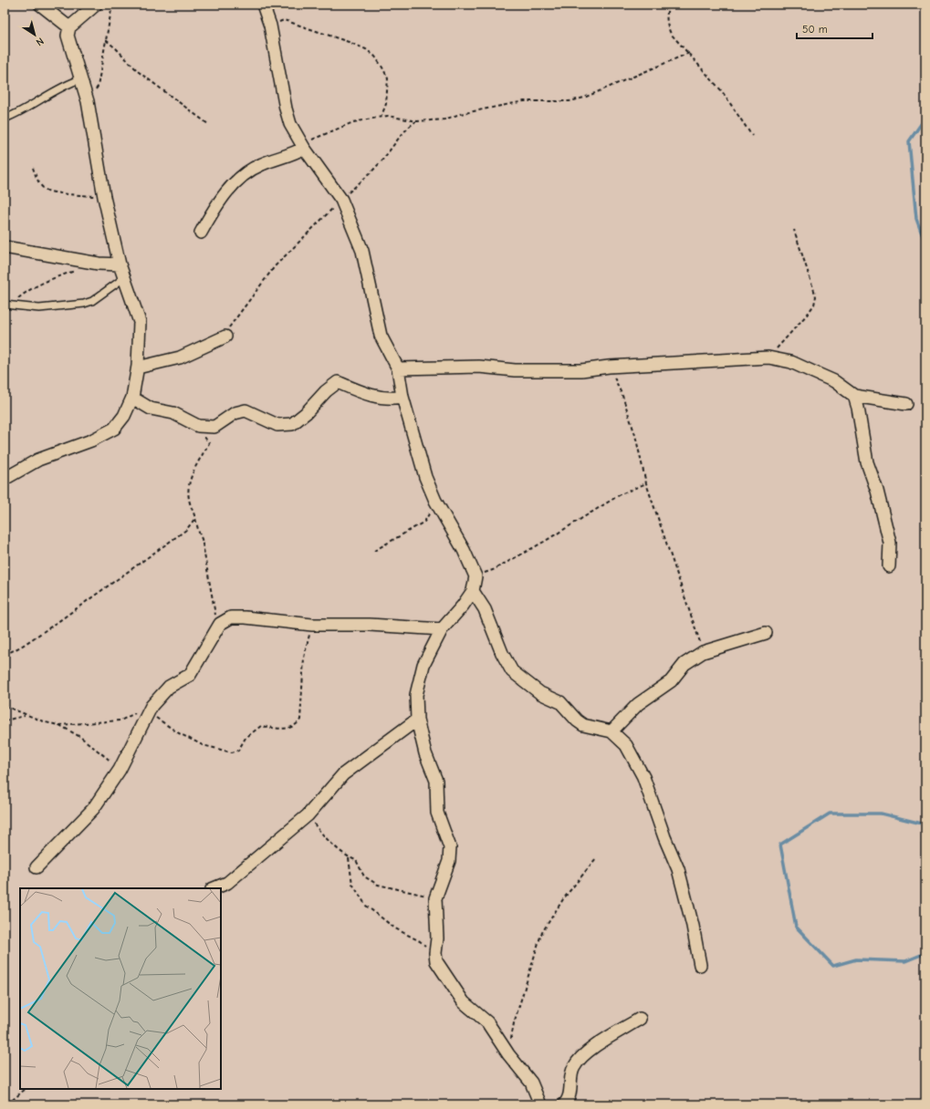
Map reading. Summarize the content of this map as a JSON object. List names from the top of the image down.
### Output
{
  "scale_bar": "50 m",
  "north": "bottom right"
}
